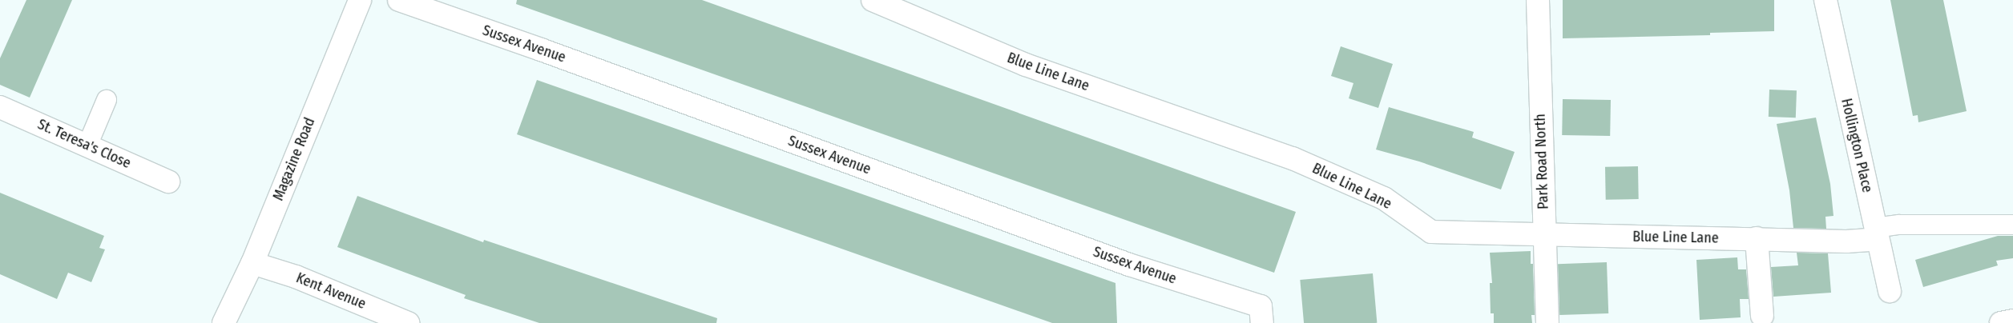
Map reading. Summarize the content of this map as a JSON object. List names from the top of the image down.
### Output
{
  "streets": {
    "street": [
      "Sussex Avenue",
      "Blue Line Lane",
      "St. Teresa's Close",
      "Hollington Place",
      "Magazine Road",
      "Park Road North",
      "Kent Avenue"
    ]
  },
  "crossings": [
    ["Blue Line Lane", "Hollington Place"],
    ["Blue Line Lane", "Park Road North"],
    ["Magazine Road", "Kent Avenue"]
  ]
}
